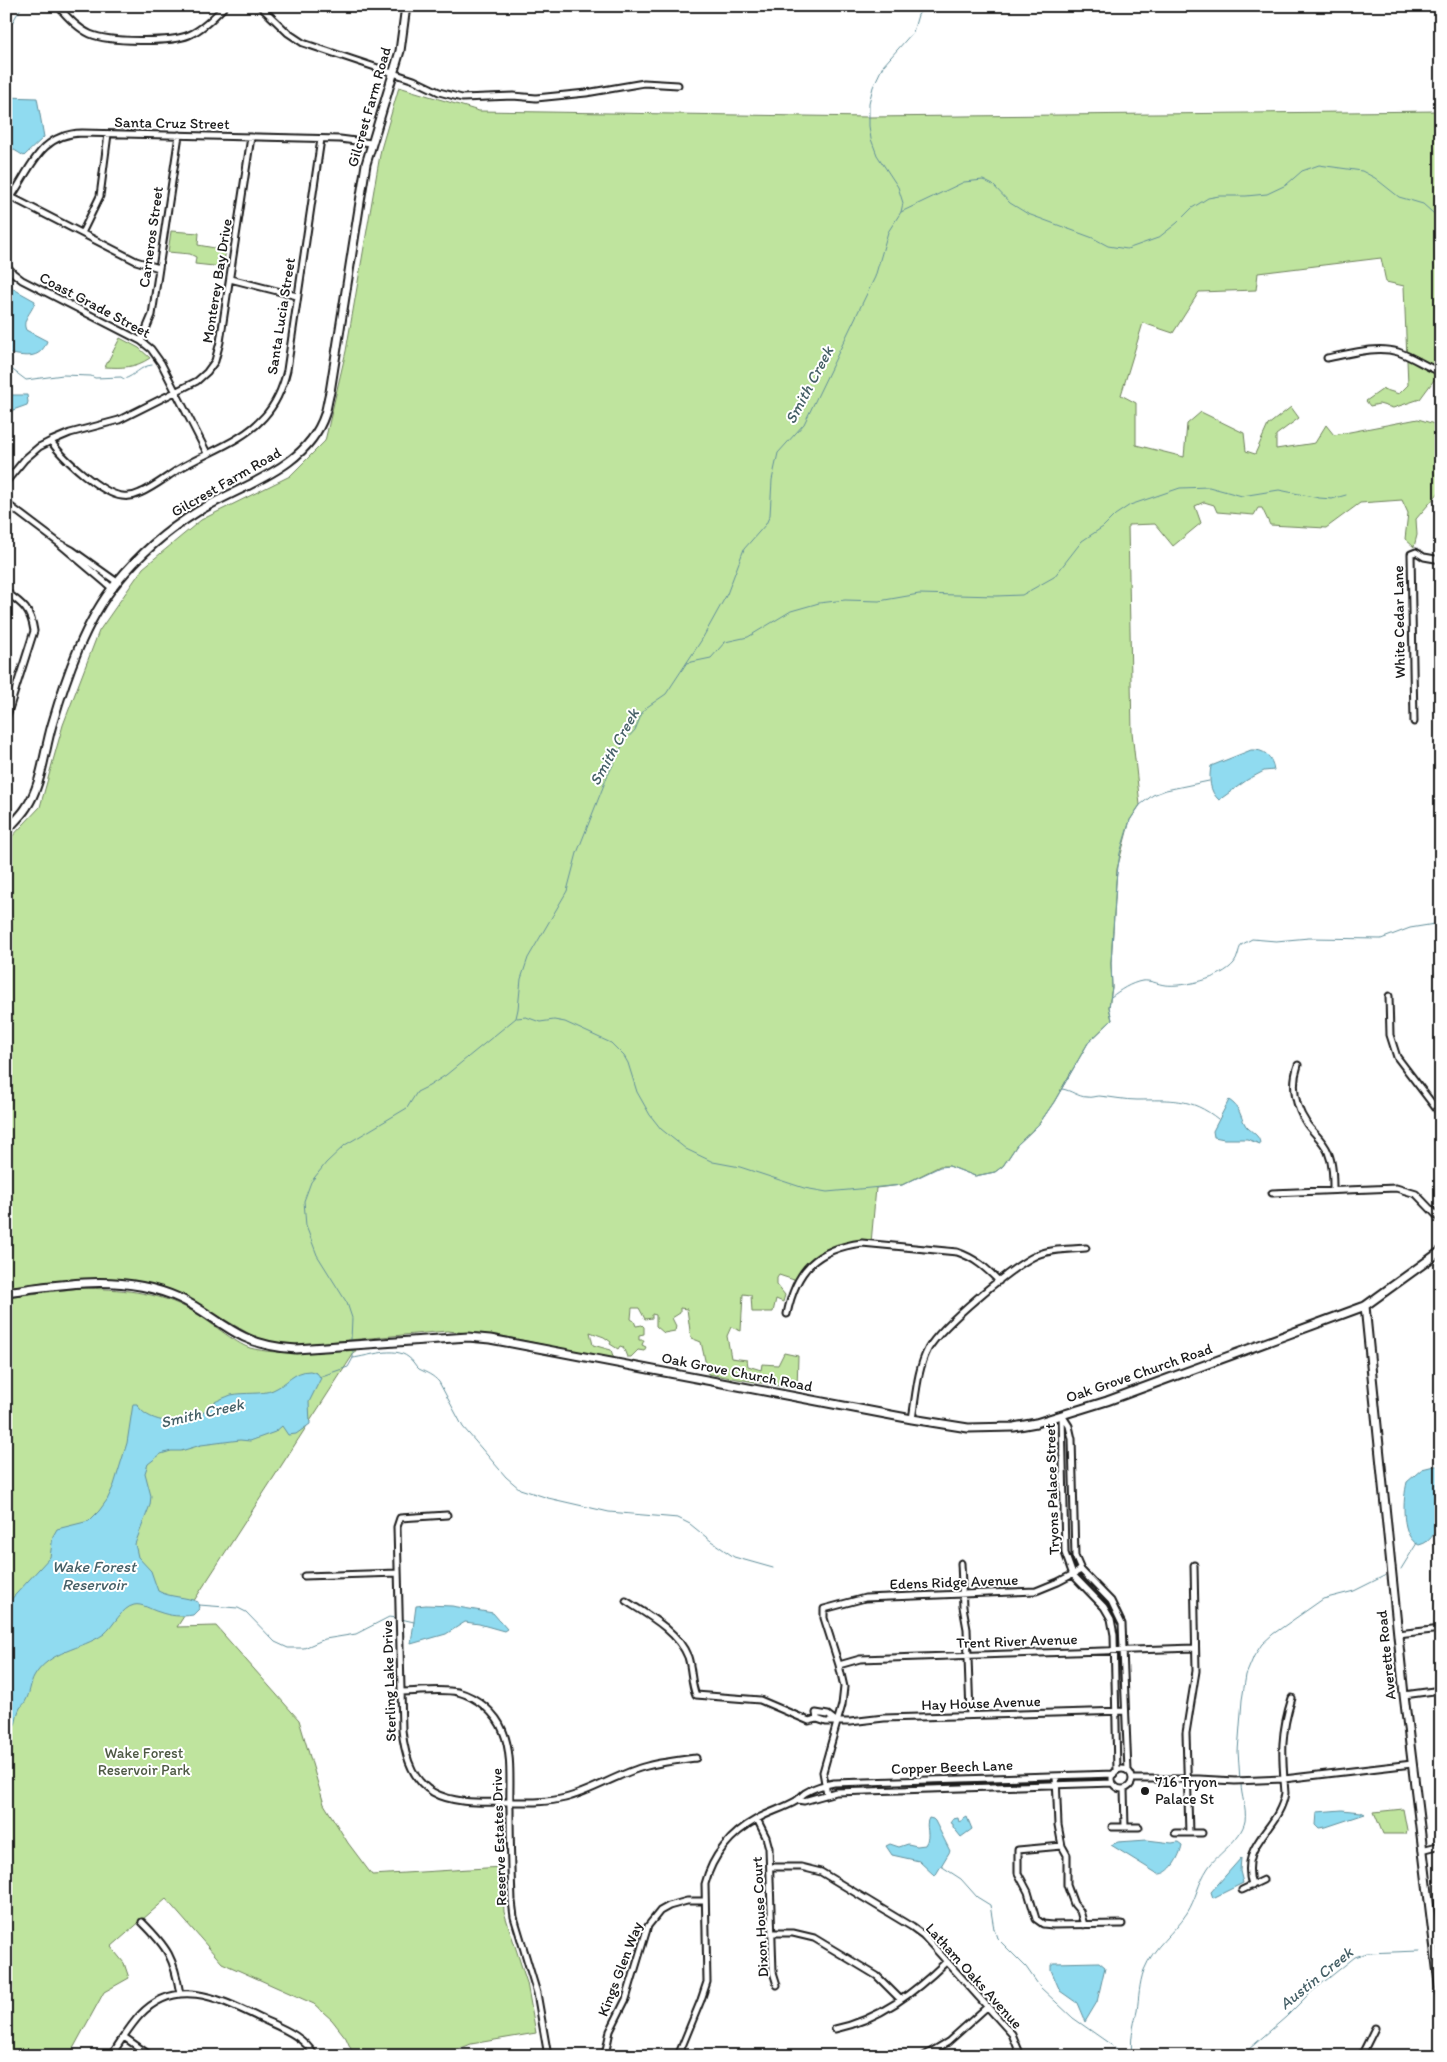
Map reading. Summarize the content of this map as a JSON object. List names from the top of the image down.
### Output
{
  "streets": {
    "main road": ["Gilcrest Farm Road", "Oak Grove Church Road", "Averette Road"],
    "street": [
      "Santa Cruz Street",
      "Carneros Street",
      "Monterey Bay Drive",
      "Coast Grade Street",
      "Santa Lucia Street",
      "White Cedar Lane",
      "Tryons Palace Street",
      "Edens Ridge Avenue",
      "Trent River Avenue",
      "Sterling Lake Drive",
      "Hay House Avenue",
      "Copper Beech Lane",
      "Reserve Estates Drive",
      "Dixon House Court",
      "Kings Glen Way",
      "Latham Oaks Avenue"
    ]
  },
  "crossings": [
    ["Gilcrest Farm Road", "Santa Cruz Street"],
    ["Santa Cruz Street", "Carneros Street"],
    ["Santa Cruz Street", "Monterey Bay Drive"],
    ["Santa Cruz Street", "Santa Lucia Street"],
    ["Carneros Street", "Coast Grade Street"],
    ["Monterey Bay Drive", "Coast Grade Street"],
    ["Monterey Bay Drive", "Santa Lucia Street"],
    ["Coast Grade Street", "Santa Lucia Street"],
    ["Oak Grove Church Road", "Tryons Palace Street"],
    ["Oak Grove Church Road", "Averette Road"],
    ["Tryons Palace Street", "Edens Ridge Avenue"],
    ["Tryons Palace Street", "Trent River Avenue"],
    ["Tryons Palace Street", "Hay House Avenue"],
    ["Tryons Palace Street", "Copper Beech Lane"],
    ["Edens Ridge Avenue", "Trent River Avenue"],
    ["Sterling Lake Drive", "Reserve Estates Drive"],
    ["Copper Beech Lane", "Dixon House Court"],
    ["Copper Beech Lane", "Kings Glen Way"],
    ["Dixon House Court", "Latham Oaks Avenue"]
  ],
  "water": ["Smith Creek", "Wake Forest Reservoir", "Austin Creek"],
  "parks": ["Wake Forest Reservoir Park"],
  "places": ["716 Tryon Palace St"]
}
